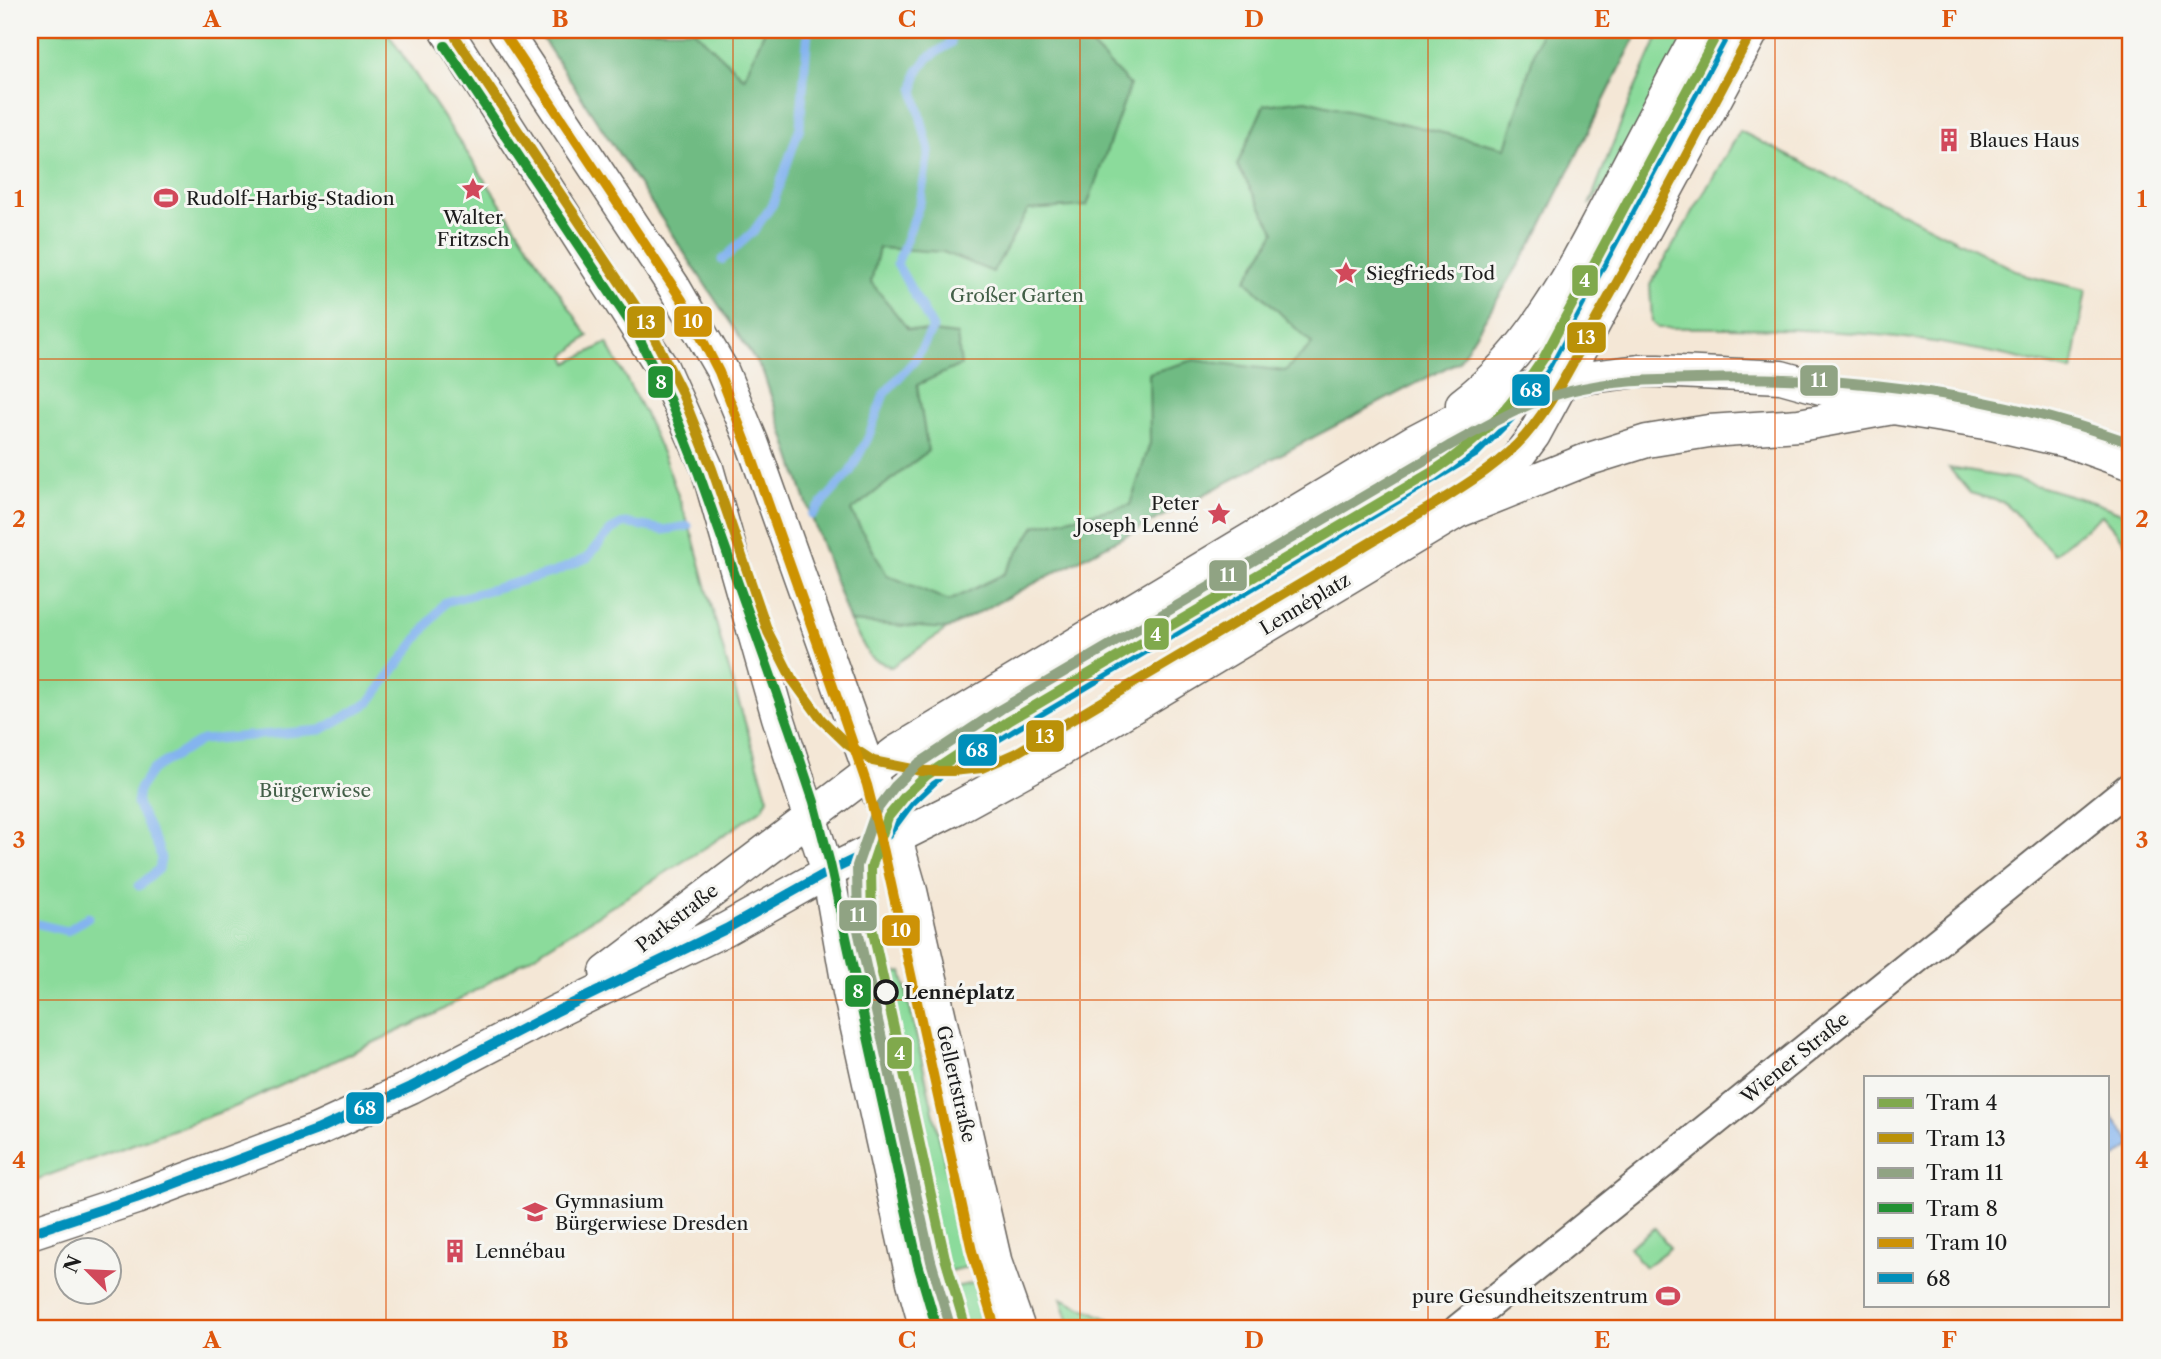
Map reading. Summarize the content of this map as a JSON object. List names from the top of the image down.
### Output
{
  "streets": {
    "main road": ["Lennéplatz", "Parkstraße", "Gellertstraße"],
    "street": ["Wiener Straße"]
  },
  "crossings": [
    ["Lennéplatz", "Parkstraße"],
    ["Lennéplatz", "Gellertstraße"]
  ],
  "parks": ["Großer Garten", "Bürgerwiese"],
  "places": {
    "building": ["Blaues Haus", "Lennébau"],
    "place": ["Walter Fritzsch", "Siegfrieds Tod", "Peter Joseph Lenné"],
    "sports": ["Rudolf-Harbig-Stadion", "pure Gesundheitszentrum"],
    "other": ["Lennéplatz"],
    "school or university": ["Gymnasium Bürgerwiese Dresden"]
  },
  "lines": [
    "tram line 4",
    "tram line 10",
    "transit line 68",
    "tram line 13",
    "tram line 8",
    "tram line 11"
  ],
  "legend": [
    "Tram 4",
    "Tram 13",
    "Tram 11",
    "Tram 8",
    "Tram 10",
    "68"
  ],
  "north": "top left",
  "grid": {
    "columns": [
      "A",
      "B",
      "C",
      "D",
      "E",
      "F"
    ],
    "rows": [
      "1",
      "2",
      "3",
      "4"
    ]
  }
}
